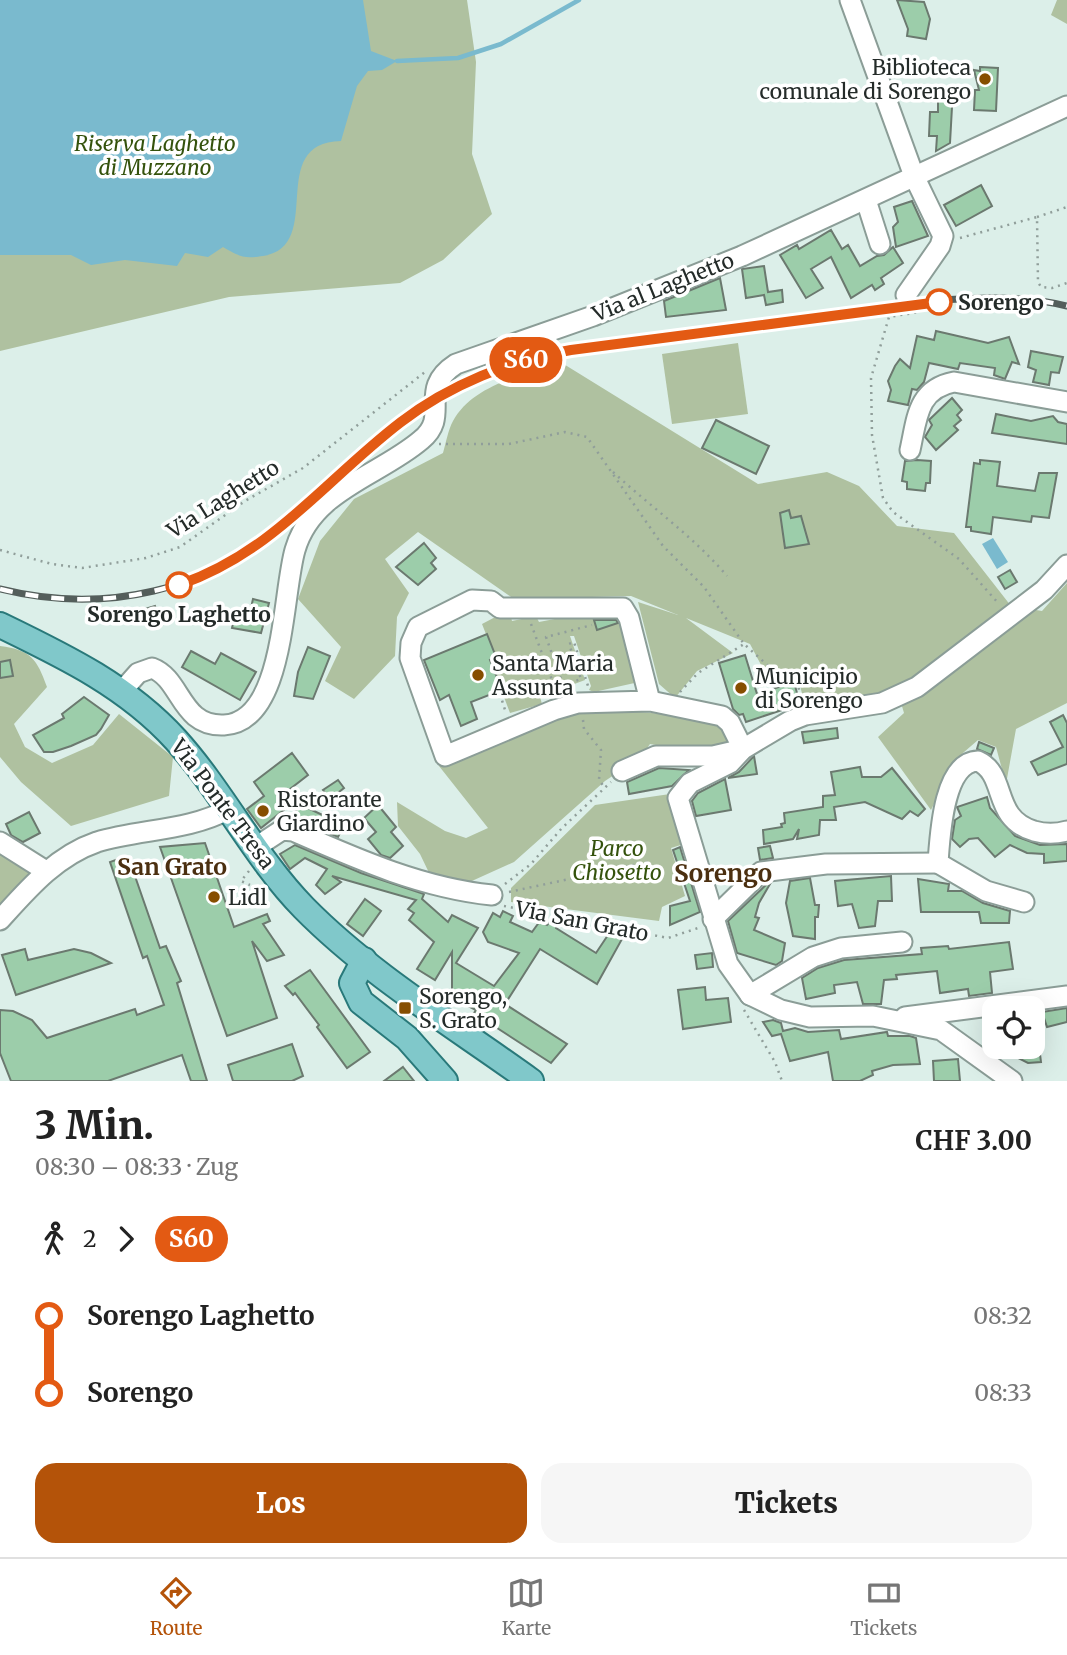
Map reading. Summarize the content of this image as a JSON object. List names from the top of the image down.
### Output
{
  "streets": {
    "main road": ["Via Ponte Tresa"],
    "street": ["Via al Laghetto", "Via San Grato"],
    "path": ["Via Laghetto"]
  },
  "crossings": [
    ["Via al Laghetto", "Via Ponte Tresa"],
    ["Via Ponte Tresa", "Via San Grato"]
  ],
  "districts": ["San Grato", "Sorengo"],
  "parks": ["Riserva Laghetto di Muzzano", "Parco Chiosetto"],
  "places": {
    "other": [
      "Biblioteca comunale di Sorengo",
      "Sorengo",
      "Sorengo Laghetto",
      "Santa Maria Assunta",
      "Municipio di Sorengo",
      "Ristorante Giardino",
      "Lidl"
    ],
    "transit": ["Sorengo, S. Grato"]
  },
  "page": {
    "on_map": "S60",
    "heading": ["3 Min.", "08:30 – 08:33 · Zug", "CHF 3.00"],
    "legs": ["2", "S60"],
    "list": [
      {
        "name": "Sorengo Laghetto",
        "value": "08:32"
      },
      {
        "name": "Sorengo",
        "value": "08:33"
      }
    ],
    "buttons": ["Los", "Tickets"],
    "tabs": ["Route", "Karte", "Tickets"]
  }
}
